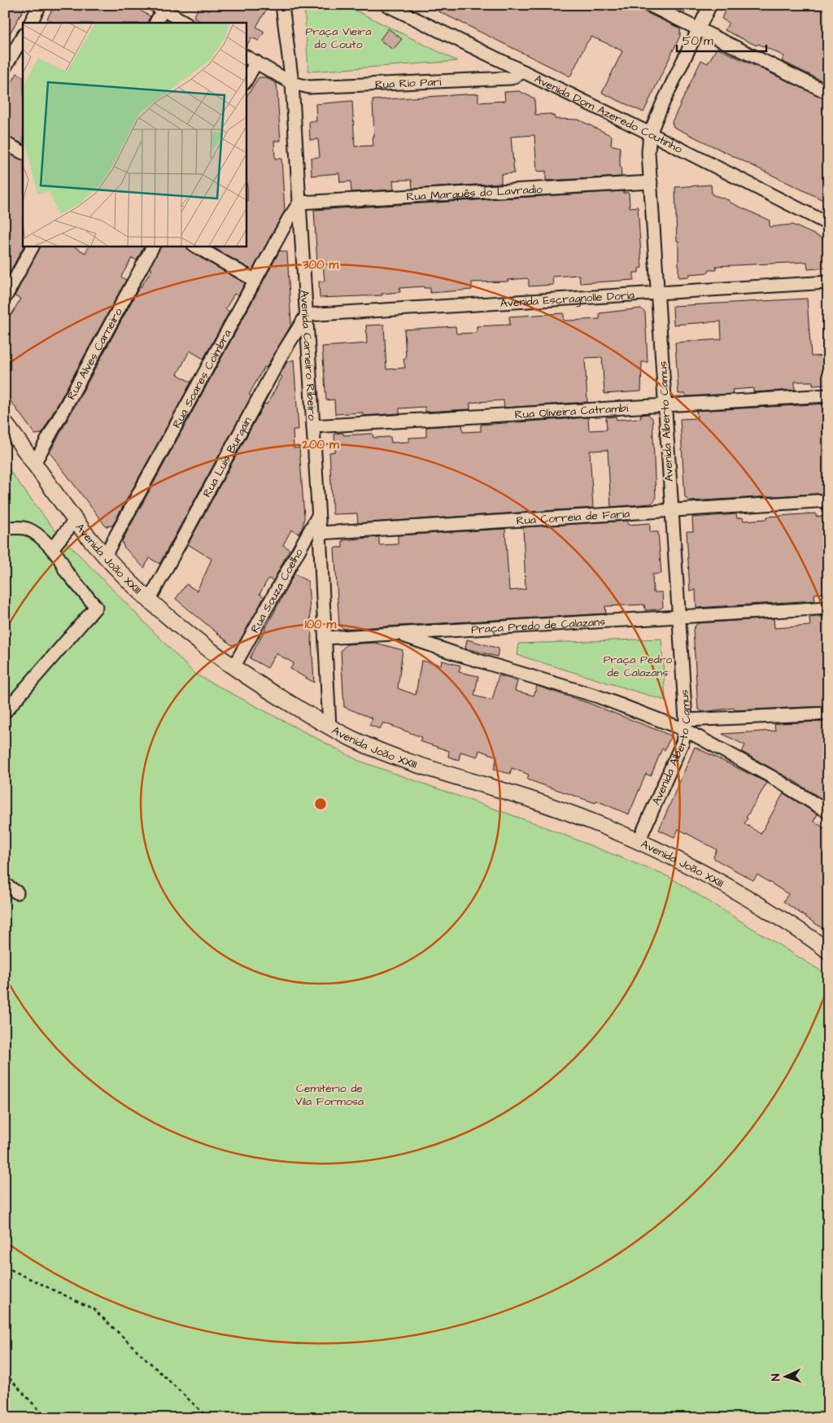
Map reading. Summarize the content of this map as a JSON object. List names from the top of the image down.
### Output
{
  "streets": {
    "main road": ["Avenida João XXIII"],
    "street": [
      "Rua Rio Pari",
      "Avenida Dom Azeredo Coutinho",
      "Rua Marquês do Lavradio",
      "Avenida Escragnolle Doria",
      "Rua Alves Carneiro",
      "Avenida Carneiro Ribeiro",
      "Rua Soares Coimbra",
      "Rua Oliveira Catrambi",
      "Avenida Alberto Camus",
      "Rua Luis Burgain",
      "Rua Correia de Faria",
      "Rua Souza Coelho",
      "Praça Predo de Calazans"
    ]
  },
  "crossings": [
    ["Rua Rio Pari", "Avenida Dom Azeredo Coutinho"],
    ["Rua Rio Pari", "Avenida Carneiro Ribeiro"],
    ["Avenida Dom Azeredo Coutinho", "Avenida Alberto Camus"],
    ["Rua Marquês do Lavradio", "Avenida Carneiro Ribeiro"],
    ["Rua Marquês do Lavradio", "Rua Soares Coimbra"],
    ["Rua Marquês do Lavradio", "Avenida Alberto Camus"],
    ["Avenida Escragnolle Doria", "Avenida Carneiro Ribeiro"],
    ["Avenida Escragnolle Doria", "Avenida Alberto Camus"],
    ["Avenida Escragnolle Doria", "Rua Luis Burgain"],
    ["Rua Alves Carneiro", "Avenida João XXIII"],
    ["Avenida Carneiro Ribeiro", "Rua Soares Coimbra"],
    ["Avenida Carneiro Ribeiro", "Rua Oliveira Catrambi"],
    ["Avenida Carneiro Ribeiro", "Rua Luis Burgain"],
    ["Avenida Carneiro Ribeiro", "Rua Correia de Faria"],
    ["Avenida Carneiro Ribeiro", "Avenida João XXIII"],
    ["Avenida Carneiro Ribeiro", "Rua Souza Coelho"],
    ["Avenida Carneiro Ribeiro", "Praça Predo de Calazans"],
    ["Rua Soares Coimbra", "Avenida João XXIII"],
    ["Rua Oliveira Catrambi", "Avenida Alberto Camus"],
    ["Avenida Alberto Camus", "Rua Correia de Faria"],
    ["Avenida Alberto Camus", "Avenida João XXIII"],
    ["Avenida Alberto Camus", "Praça Predo de Calazans"],
    ["Rua Luis Burgain", "Avenida João XXIII"],
    ["Avenida João XXIII", "Rua Souza Coelho"]
  ],
  "parks": ["Praça Vieira do Couto", "Praça Pedro de Calazans", "Cemitério de Vila Formosa"],
  "scale_bar": "50 m",
  "north": "left",
  "rings": ["300 m", "200 m", "100 m"]
}
